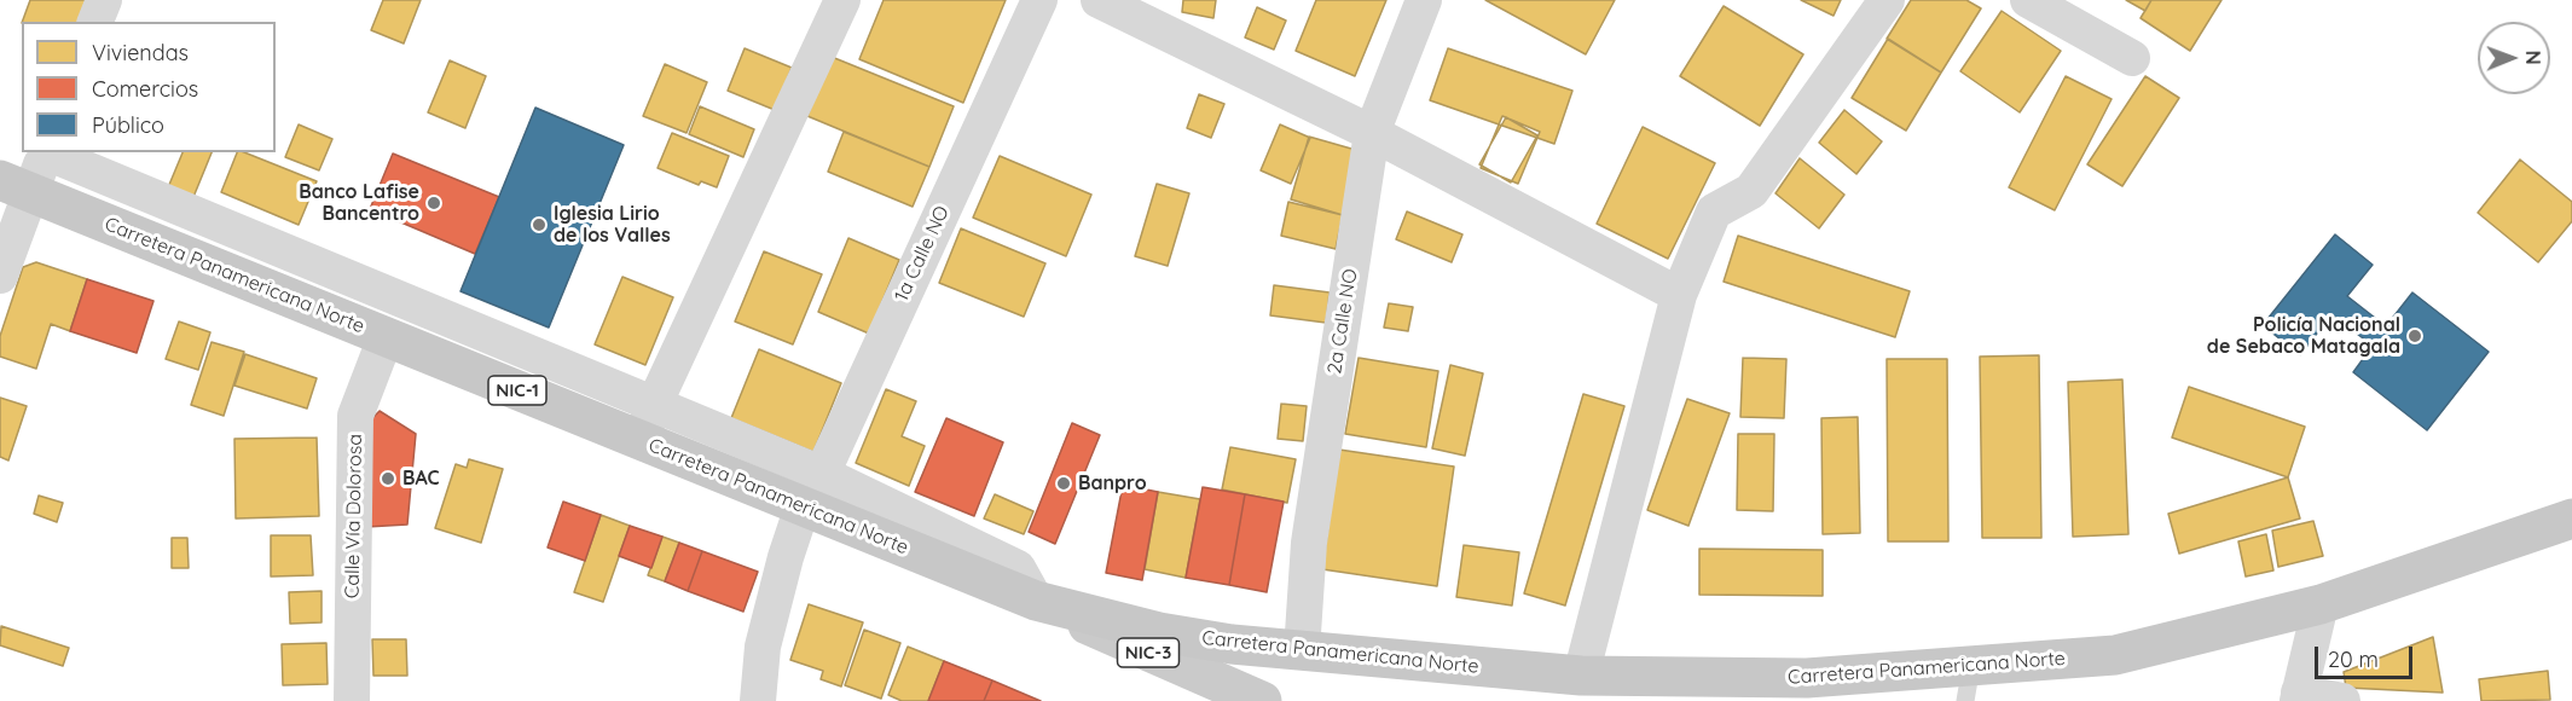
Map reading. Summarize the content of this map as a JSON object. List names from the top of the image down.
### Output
{
  "streets": {
    "highway": ["Carretera Panamericana Norte", "NIC-1"],
    "main road": ["NIC-3"],
    "street": ["1a Calle NO", "2a Calle NO", "Calle Vía Dolorosa"]
  },
  "crossings": [
    ["1a Calle NO", "Carretera Panamericana Norte"],
    ["Carretera Panamericana Norte", "2a Calle NO"],
    ["Carretera Panamericana Norte", "Calle Vía Dolorosa"],
    ["Carretera Panamericana Norte", "NIC-3"]
  ],
  "places": [
    "Banco Lafise Bancentro",
    "Iglesia Lirio de los Valles",
    "Policía Nacional de Sebaco Matagala",
    "BAC",
    "Banpro"
  ],
  "legend": ["Viviendas", "Comercios", "Público"],
  "scale_bar": "20 m",
  "north": "right"
}
